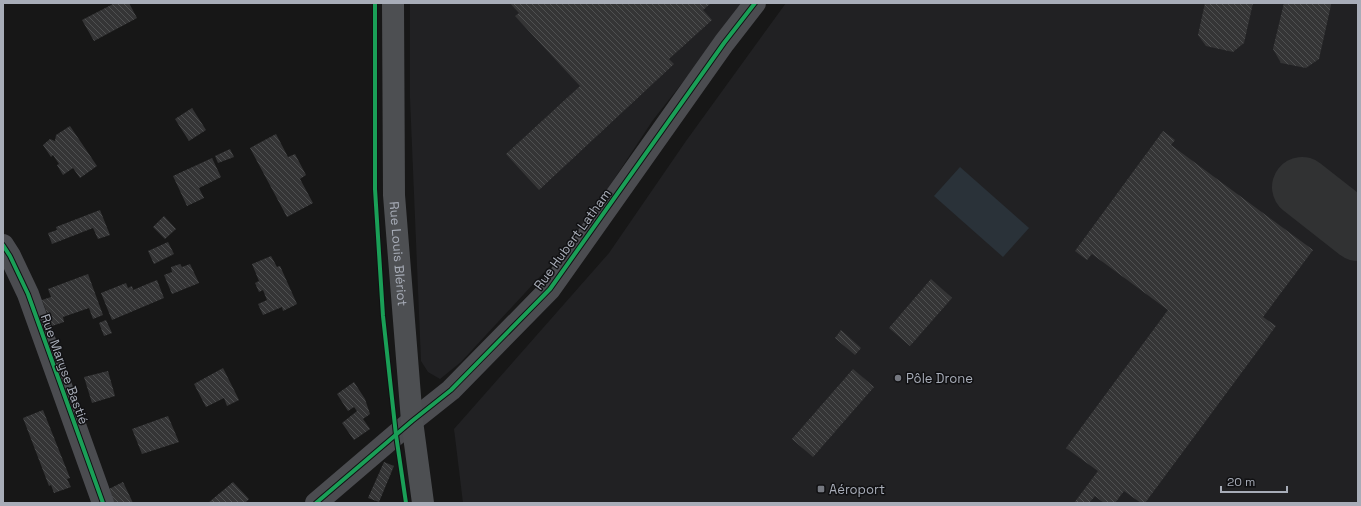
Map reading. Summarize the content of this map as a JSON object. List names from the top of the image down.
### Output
{
  "streets": {
    "main road": ["Rue Louis Blériot"],
    "street": ["Rue Hubert Latham", "Rue Maryse Bastié"]
  },
  "crossings": [
    ["Rue Hubert Latham", "Rue Louis Blériot"]
  ],
  "places": {
    "other": ["Pôle Drone"],
    "transit": ["Aéroport"]
  },
  "scale_bar": "20 m"
}
